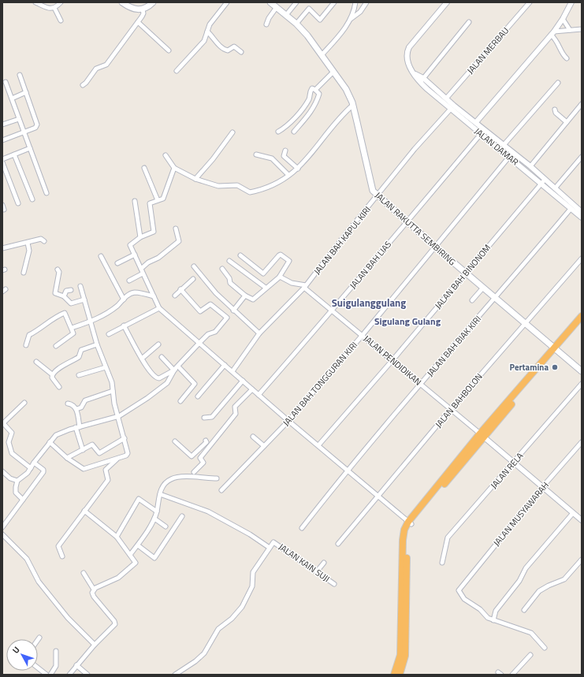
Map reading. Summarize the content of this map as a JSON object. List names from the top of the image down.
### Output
{
  "streets": {
    "main road": ["JALAN RAKUTTA SEMBIRING"],
    "street": [
      "JALAN MERBAU",
      "JALAN DAMAR",
      "JALAN BAH KAPUL KIRI",
      "JALAN BAH LIAS",
      "JALAN BAH BINONOM",
      "JALAN BAH BIAK KIRI",
      "JALAN PENDIDIKAN",
      "JALAN BAH TONGGURAN KIRI",
      "JALAN BAHBOLON",
      "JALAN RELA",
      "JALAN MUSYAWARAH",
      "JALAN KAIN SUJI"
    ]
  },
  "crossings": [
    ["JALAN MERBAU", "JALAN DAMAR"],
    ["JALAN DAMAR", "JALAN BAH KAPUL KIRI"],
    ["JALAN DAMAR", "JALAN BAH LIAS"],
    ["JALAN DAMAR", "JALAN BAH BINONOM"],
    ["JALAN DAMAR", "JALAN BAH BIAK KIRI"],
    ["JALAN DAMAR", "JALAN BAH TONGGURAN KIRI"],
    ["JALAN RAKUTTA SEMBIRING", "JALAN BAH KAPUL KIRI"],
    ["JALAN RAKUTTA SEMBIRING", "JALAN BAH LIAS"],
    ["JALAN RAKUTTA SEMBIRING", "JALAN BAH BINONOM"],
    ["JALAN RAKUTTA SEMBIRING", "JALAN BAH BIAK KIRI"],
    ["JALAN RAKUTTA SEMBIRING", "JALAN BAH TONGGURAN KIRI"],
    ["JALAN RAKUTTA SEMBIRING", "JALAN BAHBOLON"],
    ["JALAN BAH KAPUL KIRI", "JALAN PENDIDIKAN"],
    ["JALAN BAH LIAS", "JALAN PENDIDIKAN"],
    ["JALAN BAH BINONOM", "JALAN PENDIDIKAN"],
    ["JALAN BAH BIAK KIRI", "JALAN PENDIDIKAN"],
    ["JALAN PENDIDIKAN", "JALAN BAH TONGGURAN KIRI"],
    ["JALAN PENDIDIKAN", "JALAN BAHBOLON"],
    ["JALAN PENDIDIKAN", "JALAN RELA"],
    ["JALAN PENDIDIKAN", "JALAN MUSYAWARAH"]
  ],
  "districts": ["Suigulanggulang", "Sigulang Gulang"],
  "places": ["Pertamina"],
  "north": "top left"
}
